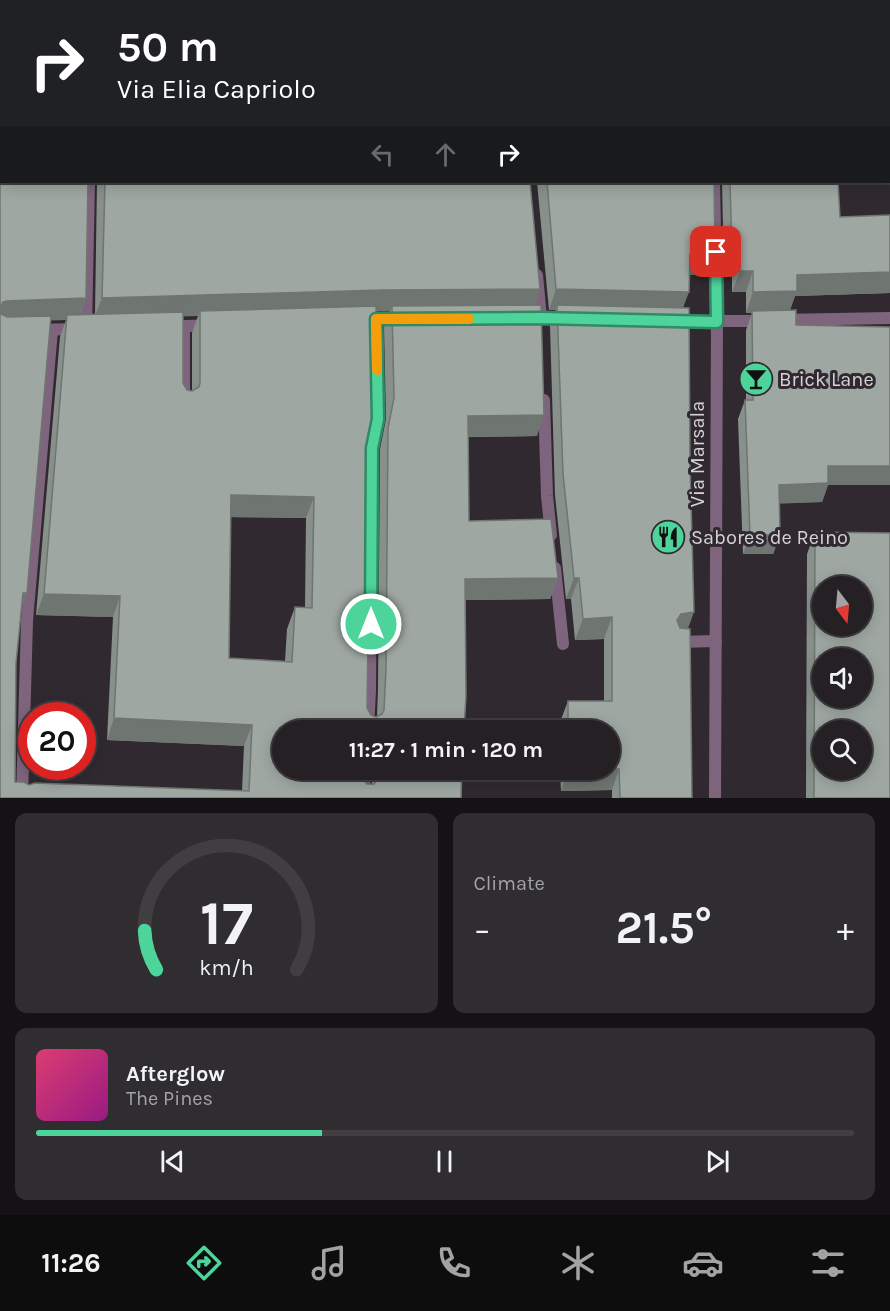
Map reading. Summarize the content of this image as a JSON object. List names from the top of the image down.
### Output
{
  "streets": {
    "street": ["Via Marsala"]
  },
  "places": {
    "bar": ["Brick Lane"],
    "restaurant": ["Sabores de Reino"]
  },
  "north": "bottom",
  "page": {
    "turn": ["50 m", "Via Elia Capriolo"],
    "limit": "20",
    "trip": "11:27 · 1 min · 120 m",
    "tile": "Climate",
    "heat": ["−", "21.5°", "+"],
    "song": ["Afterglow", "The Pines"],
    "tabs": "11:26",
    "gauge": ["17", "km/h"]
  }
}
